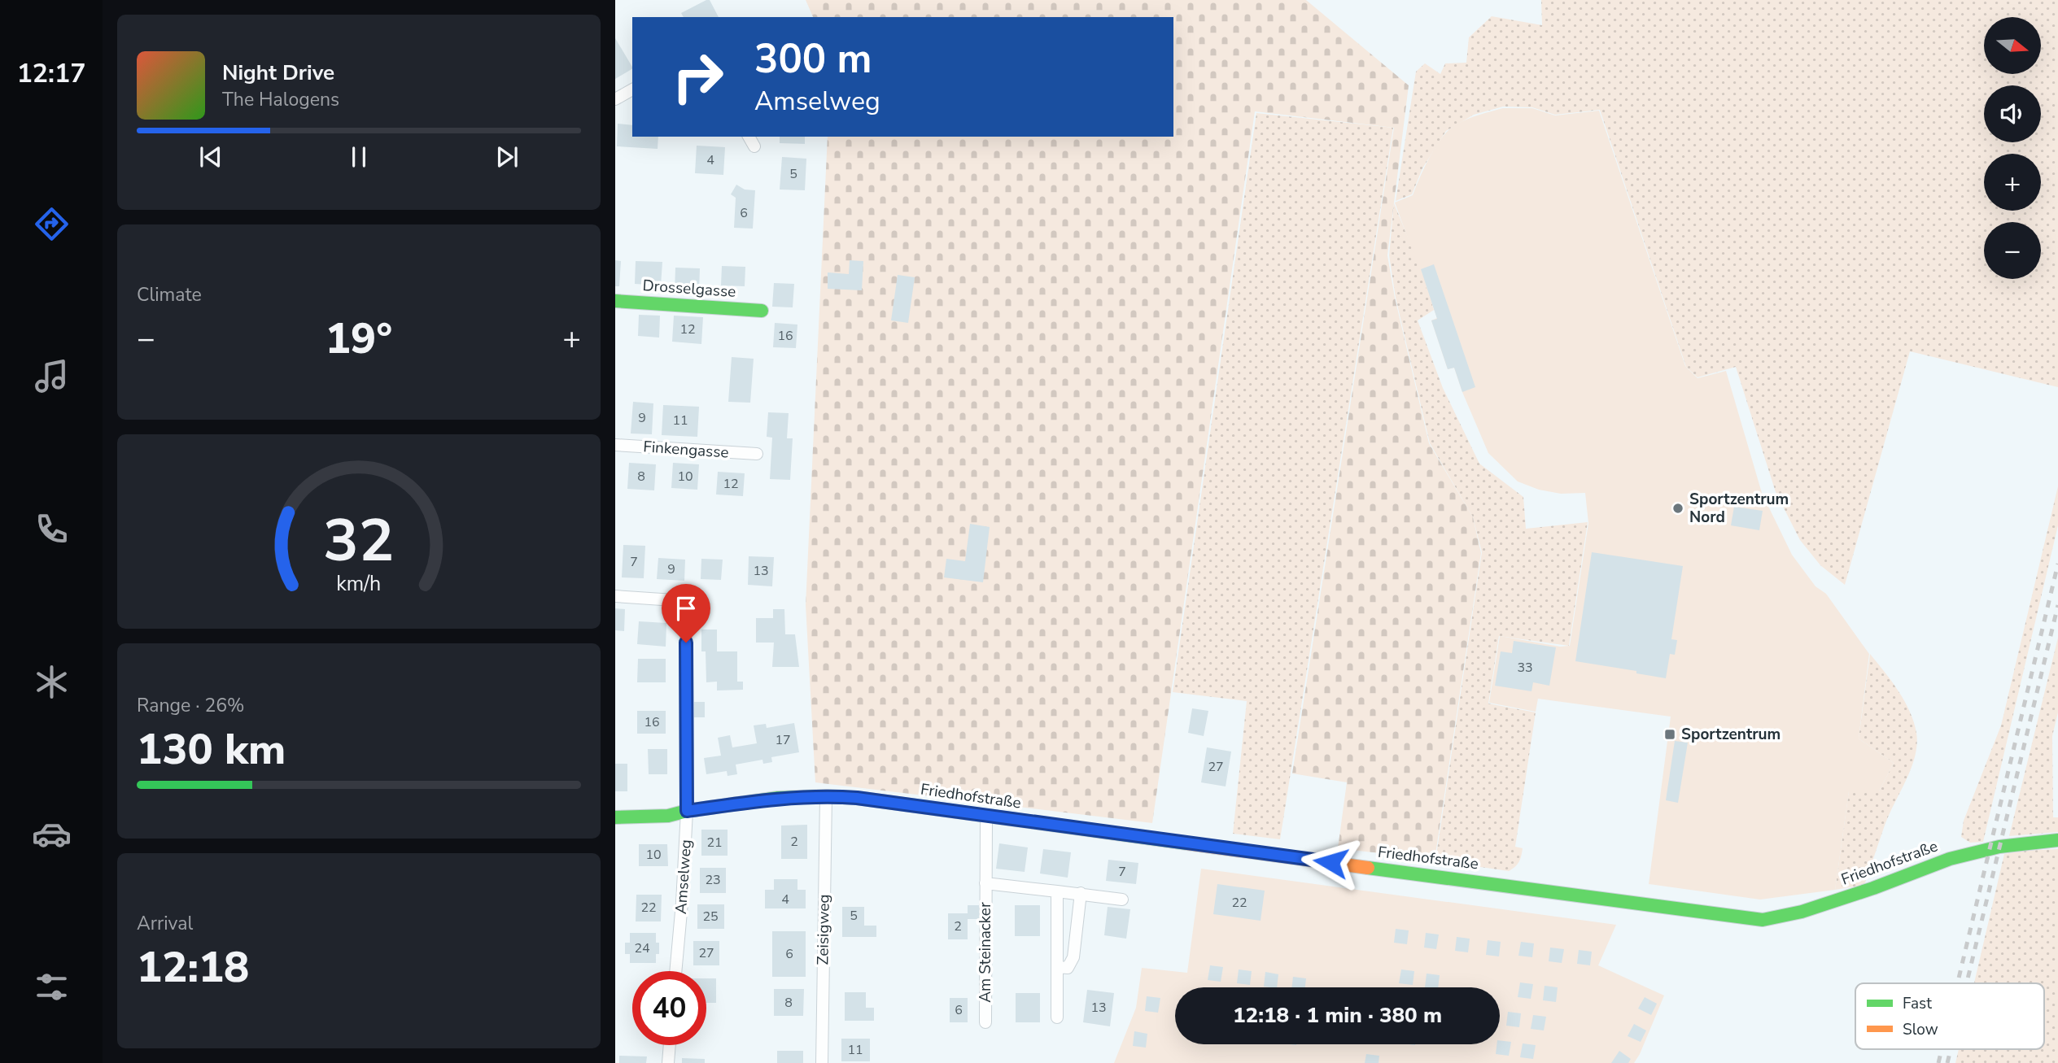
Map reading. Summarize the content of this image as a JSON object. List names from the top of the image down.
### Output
{
  "streets": {
    "street": [
      "Drosselgasse",
      "Finkengasse",
      "Friedhofstraße",
      "Amselweg",
      "Zeisigweg",
      "Am Steinacker"
    ]
  },
  "crossings": [
    ["Friedhofstraße", "Amselweg"],
    ["Friedhofstraße", "Zeisigweg"],
    ["Friedhofstraße", "Am Steinacker"]
  ],
  "places": {
    "other": ["Sportzentrum Nord"],
    "transit": ["Sportzentrum"]
  },
  "house_numbers": [
    "4",
    "5",
    "6",
    "12",
    "16",
    "9",
    "11",
    "8",
    "10",
    "12",
    "7",
    "9",
    "13",
    "33",
    "16",
    "17",
    "27",
    "2",
    "21",
    "10",
    "7",
    "23",
    "4",
    "22",
    "22",
    "5",
    "25",
    "2",
    "24",
    "27",
    "6",
    "8",
    "13",
    "6",
    "11"
  ],
  "legend": ["Fast", "Slow"],
  "north": "right",
  "page": {
    "tabs": "12:17",
    "map_buttons": ["+", "−"],
    "turn": ["300 m", "Amselweg"],
    "song": ["Night Drive", "The Halogens"],
    "tile": [
      "Climate",
      ["Range · 26%", "130 km"],
      ["Arrival", "12:18"]
    ],
    "heat": ["−", "19°", "+"],
    "limit": "40",
    "trip": "12:18 · 1 min · 380 m",
    "gauge": ["32", "km/h"]
  }
}
